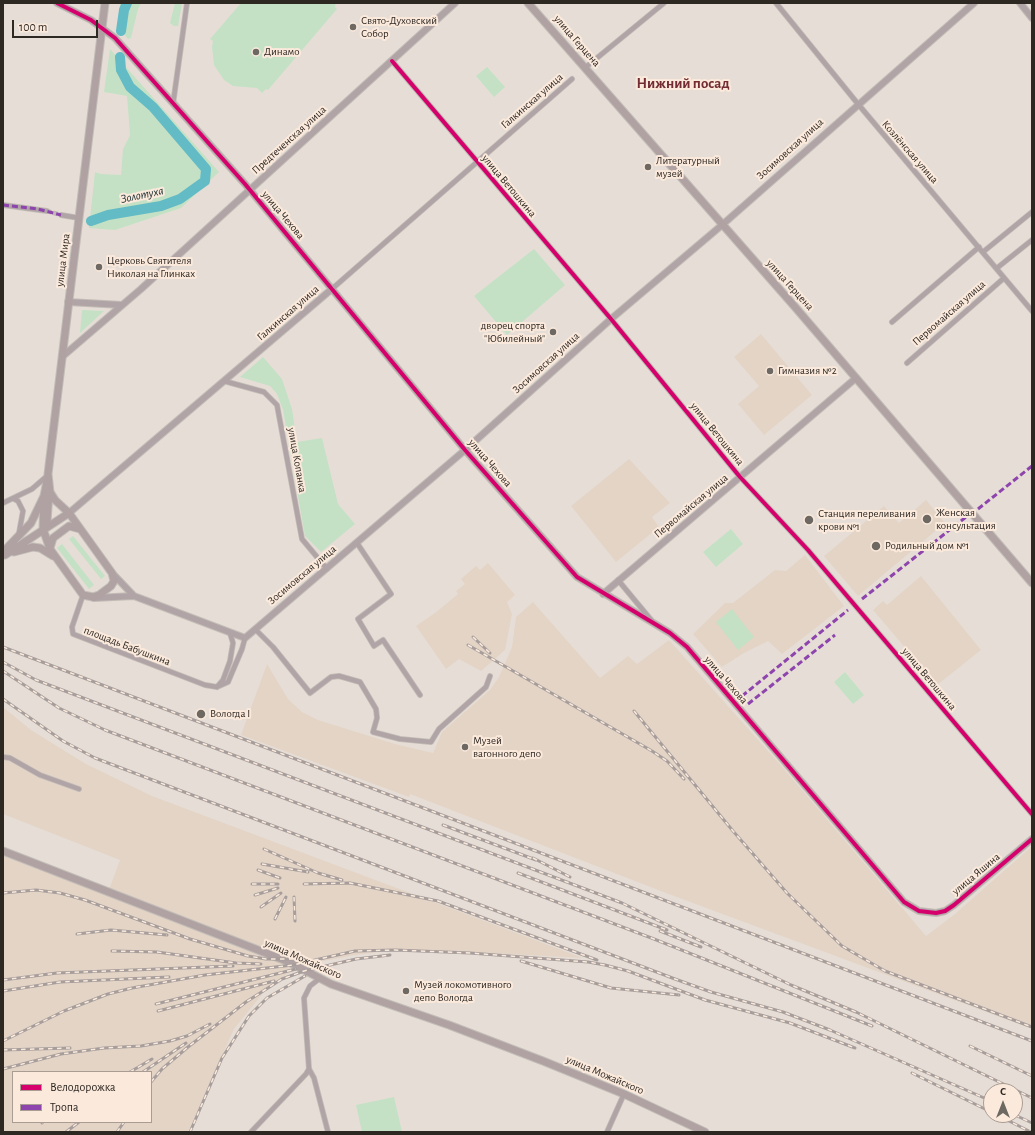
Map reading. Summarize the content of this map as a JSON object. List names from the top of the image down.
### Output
{
  "streets": {
    "main road": ["улица Герцена", "улица Мира", "улица Можайского"],
    "street": [
      "Галкинская улица",
      "Предтеченская улица",
      "Зосимовская улица",
      "Козлёнская улица",
      "улица Ветошкина",
      "улица Чехова",
      "Первомайская улица",
      "улица Копанка",
      "площадь Бабушкина",
      "улица Яшина"
    ]
  },
  "crossings": [
    ["улица Герцена", "Зосимовская улица"],
    ["улица Герцена", "Первомайская улица"],
    ["Галкинская улица", "улица Ветошкина"],
    ["Галкинская улица", "улица Чехова"],
    ["Галкинская улица", "улица Мира"],
    ["Галкинская улица", "улица Копанка"],
    ["Предтеченская улица", "улица Ветошкина"],
    ["Предтеченская улица", "улица Чехова"],
    ["Предтеченская улица", "улица Мира"],
    ["Зосимовская улица", "Козлёнская улица"],
    ["Зосимовская улица", "улица Ветошкина"],
    ["Зосимовская улица", "улица Чехова"],
    ["Зосимовская улица", "улица Копанка"],
    ["Козлёнская улица", "Первомайская улица"],
    ["улица Ветошкина", "Первомайская улица"],
    ["улица Чехова", "улица Мира"],
    ["улица Чехова", "Первомайская улица"],
    ["улица Чехова", "улица Яшина"]
  ],
  "districts": ["Нижний посад"],
  "water": ["Золотуха"],
  "places": [
    "Свято-Духовский Собор",
    "Динамо",
    "Литературный музей",
    "Церковь Святителя Николая на Глинках",
    "дворец спорта \"Юбилейный\"",
    "Гимназия №2",
    "Женская консультация",
    "Станция переливания крови №1",
    "Родильный дом №1",
    "Вологда I",
    "Музей вагонного депо",
    "Музей локомотивного депо Вологда"
  ],
  "legend": ["Велодорожка", "Тропа"],
  "scale_bar": "100 m",
  "north": "top"
}
